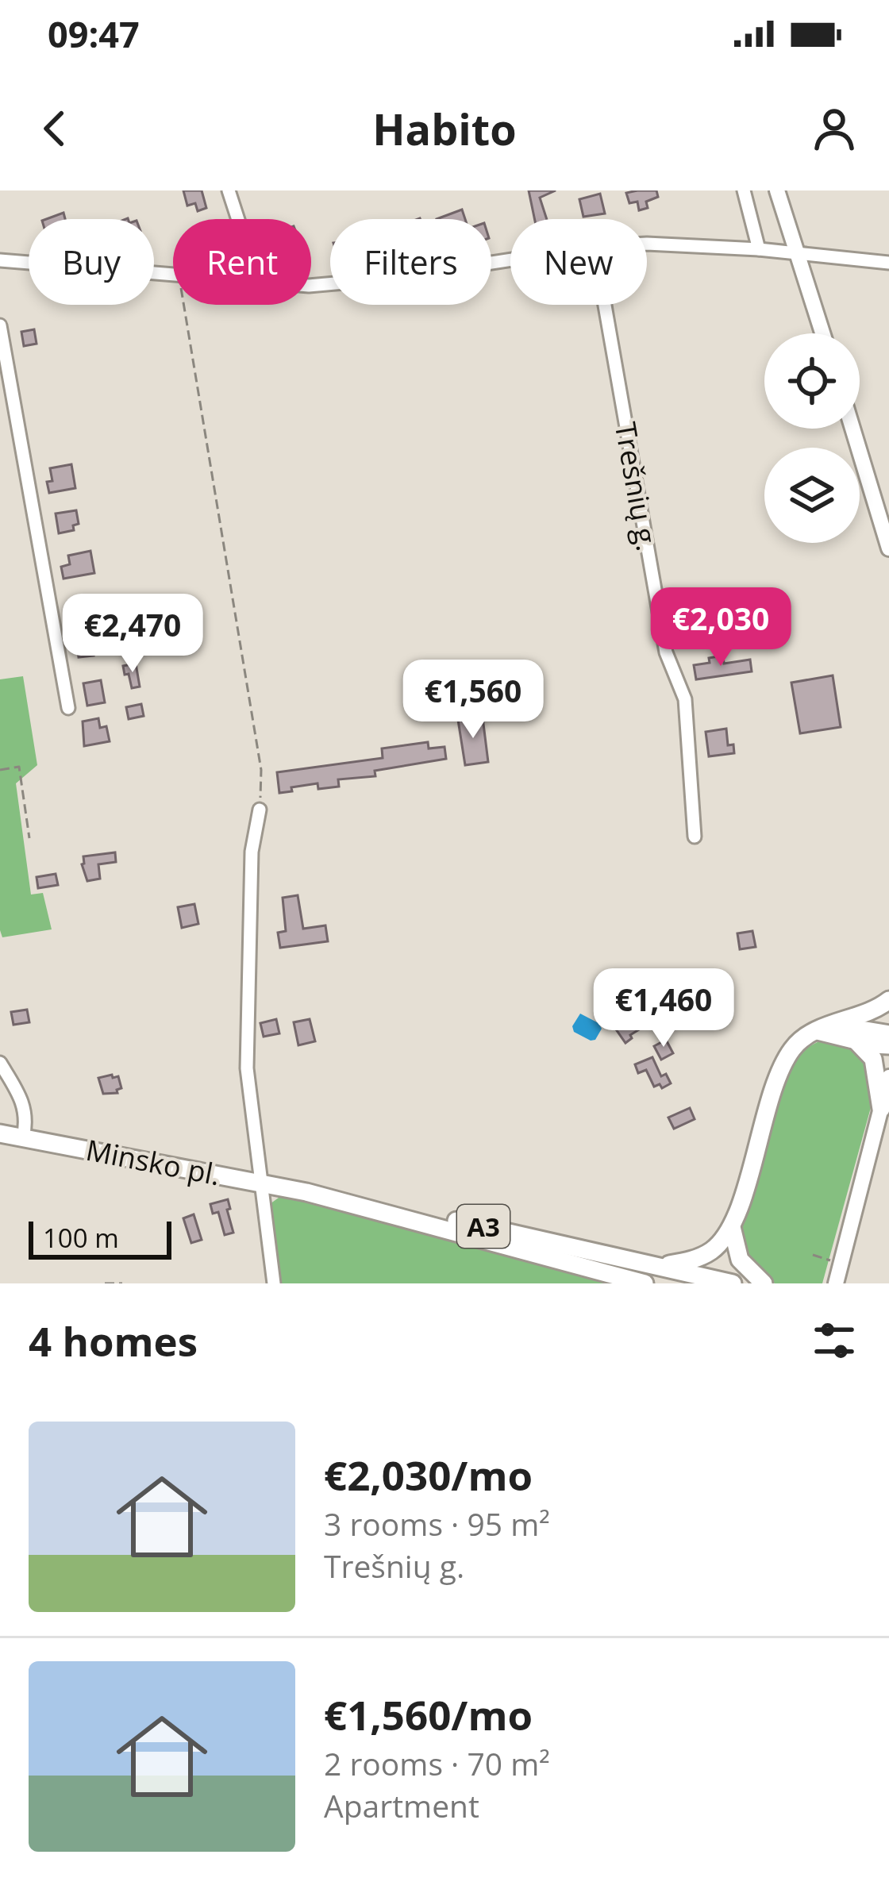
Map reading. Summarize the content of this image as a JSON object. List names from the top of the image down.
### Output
{
  "streets": {
    "highway": ["Minsko pl.", "A3"],
    "street": ["Trešnių g."]
  },
  "scale_bar": "100 m",
  "page": {
    "status": "09:47",
    "header": "Habito",
    "chip": [
      "Buy",
      "Rent",
      "Filters",
      "New"
    ],
    "price": [
      "€2,030",
      "€2,470",
      "€1,560",
      "€1,460"
    ],
    "scale": "100 m",
    "heading": "4 homes",
    "list": [
      {
        "name": "€2,030/mo",
        "note": "3 rooms · 95 m² · Trešnių g."
      },
      {
        "name": "€1,560/mo",
        "note": "2 rooms · 70 m² · Apartment"
      }
    ]
  }
}
